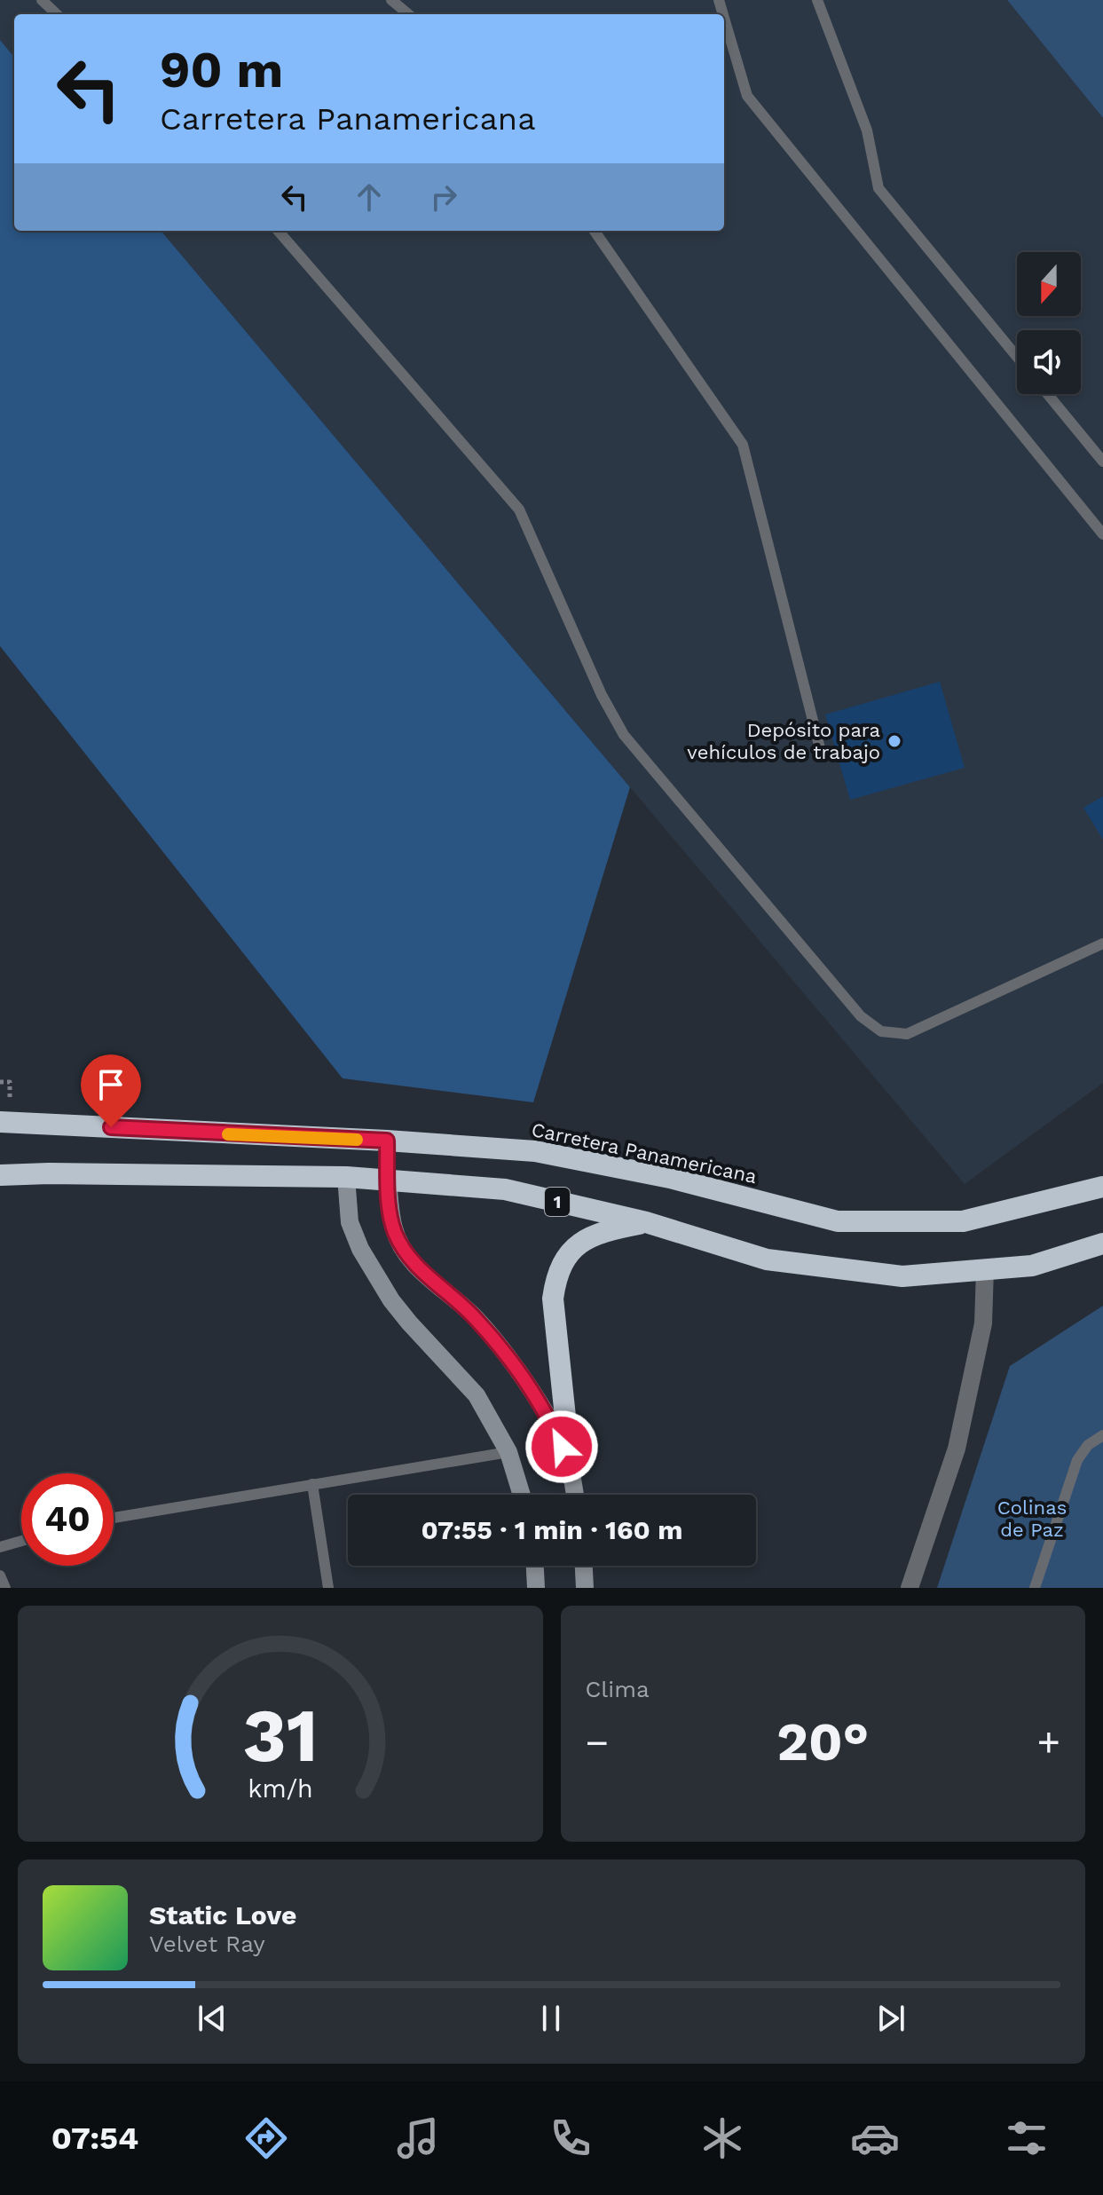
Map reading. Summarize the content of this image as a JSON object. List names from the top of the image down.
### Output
{
  "streets": {
    "highway": ["Carretera Panamericana", "1"]
  },
  "parks": ["Colinas de Paz"],
  "places": ["Depósito para vehículos de trabajo"],
  "north": "bottom",
  "page": {
    "turn": ["90 m", "Carretera Panamericana"],
    "limit": "40",
    "trip": "07:55 · 1 min · 160 m",
    "tile": "Clima",
    "heat": ["−", "20°", "+"],
    "song": ["Static Love", "Velvet Ray"],
    "tabs": "07:54",
    "gauge": ["31", "km/h"]
  }
}
